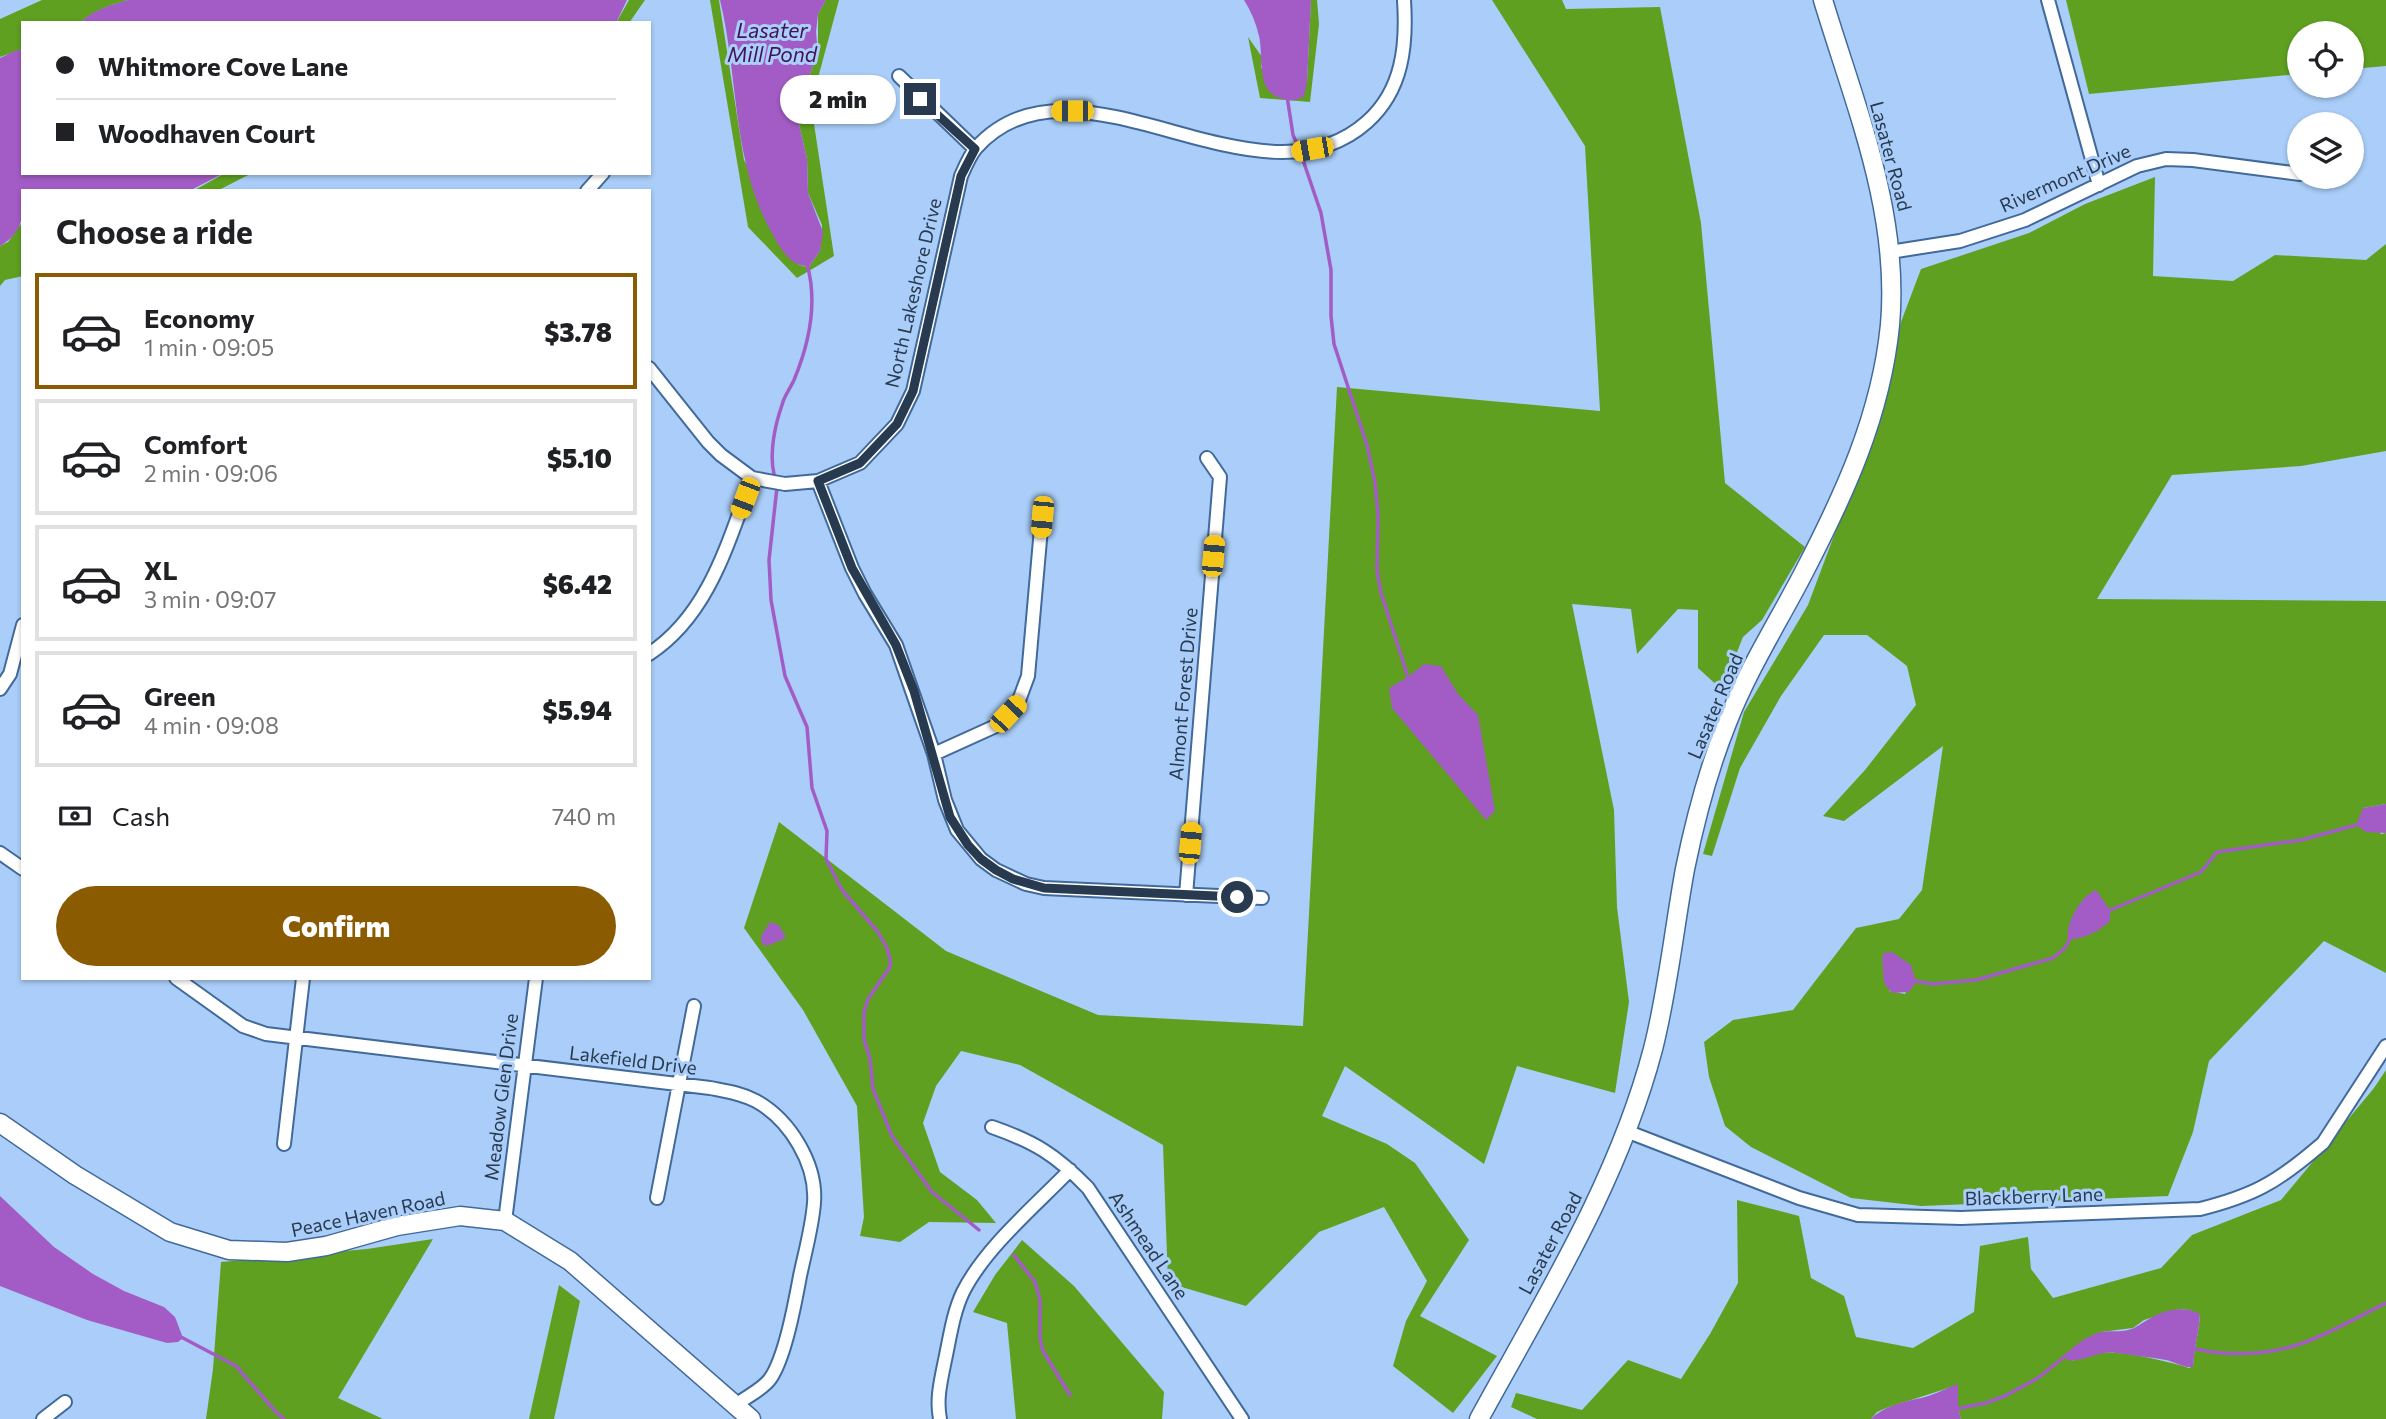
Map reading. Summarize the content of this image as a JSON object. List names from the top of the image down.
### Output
{
  "streets": {
    "street": [
      "Lasater Road",
      "Rivermont Drive",
      "North Lakeshore Drive",
      "Almont Forest Drive",
      "Lakefield Drive",
      "Meadow Glen Drive",
      "Blackberry Lane",
      "Peace Haven Road",
      "Ashmead Lane"
    ]
  },
  "crossings": [
    ["Lasater Road", "Rivermont Drive"],
    ["Lasater Road", "Blackberry Lane"],
    ["Lakefield Drive", "Meadow Glen Drive"],
    ["Lakefield Drive", "Peace Haven Road"],
    ["Meadow Glen Drive", "Peace Haven Road"]
  ],
  "water": ["Lasater Mill Pond"],
  "page": {
    "banner": ["Whitmore Cove Lane", "Woodhaven Court"],
    "bubble": "2 min",
    "heading": "Choose a ride",
    "list": [
      {
        "name": "Economy",
        "note": "1 min · 09:05",
        "value": "$3.78"
      },
      {
        "name": "Comfort",
        "note": "2 min · 09:06",
        "value": "$5.10"
      },
      {
        "name": "XL",
        "note": "3 min · 09:07",
        "value": "$6.42"
      },
      {
        "name": "Green",
        "note": "4 min · 09:08",
        "value": "$5.94"
      }
    ],
    "pay": ["Cash", "740 m"],
    "buttons": "Confirm"
  }
}
